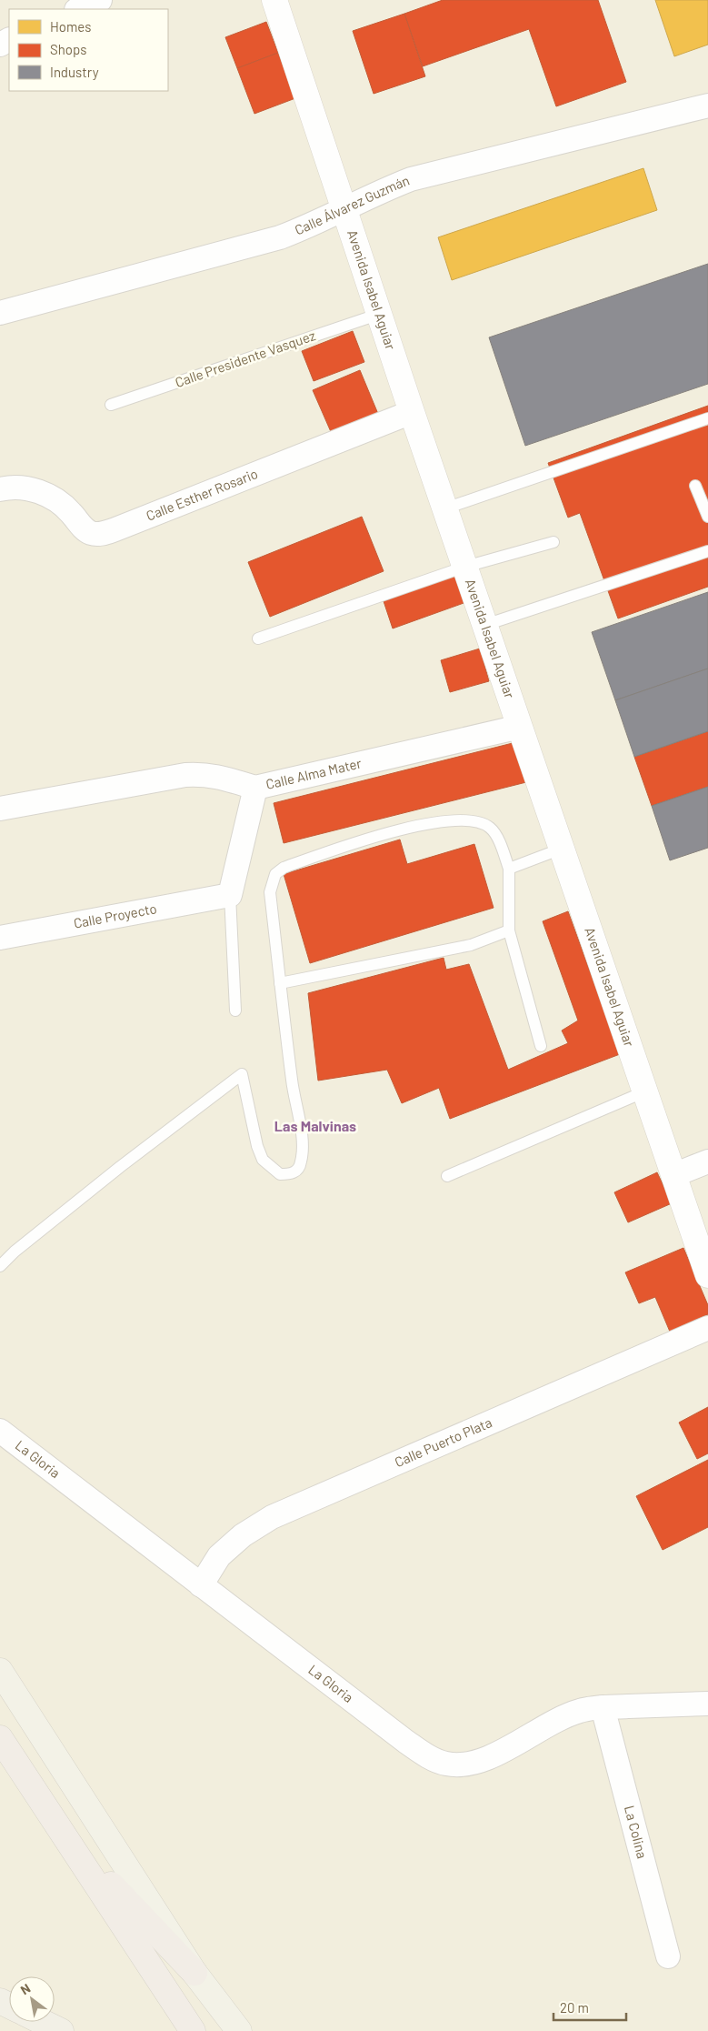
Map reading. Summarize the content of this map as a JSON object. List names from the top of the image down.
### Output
{
  "streets": {
    "main road": ["Avenida Isabel Aguiar"],
    "street": [
      "Calle Álvarez Guzmán",
      "Calle Esther Rosario",
      "Calle Alma Mater",
      "Calle Proyecto",
      "Calle Puerto Plata",
      "La Gloria",
      "La Colina"
    ],
    "lane": ["Calle Presidente Vasquez"]
  },
  "crossings": [
    ["Calle Álvarez Guzmán", "Avenida Isabel Aguiar"],
    ["Avenida Isabel Aguiar", "Calle Presidente Vasquez"],
    ["Avenida Isabel Aguiar", "Calle Esther Rosario"],
    ["Avenida Isabel Aguiar", "Calle Alma Mater"],
    ["Calle Puerto Plata", "La Gloria"],
    ["La Gloria", "La Colina"]
  ],
  "districts": ["Las Malvinas"],
  "legend": ["Homes", "Shops", "Industry"],
  "scale_bar": "20 m",
  "north": "top left"
}
